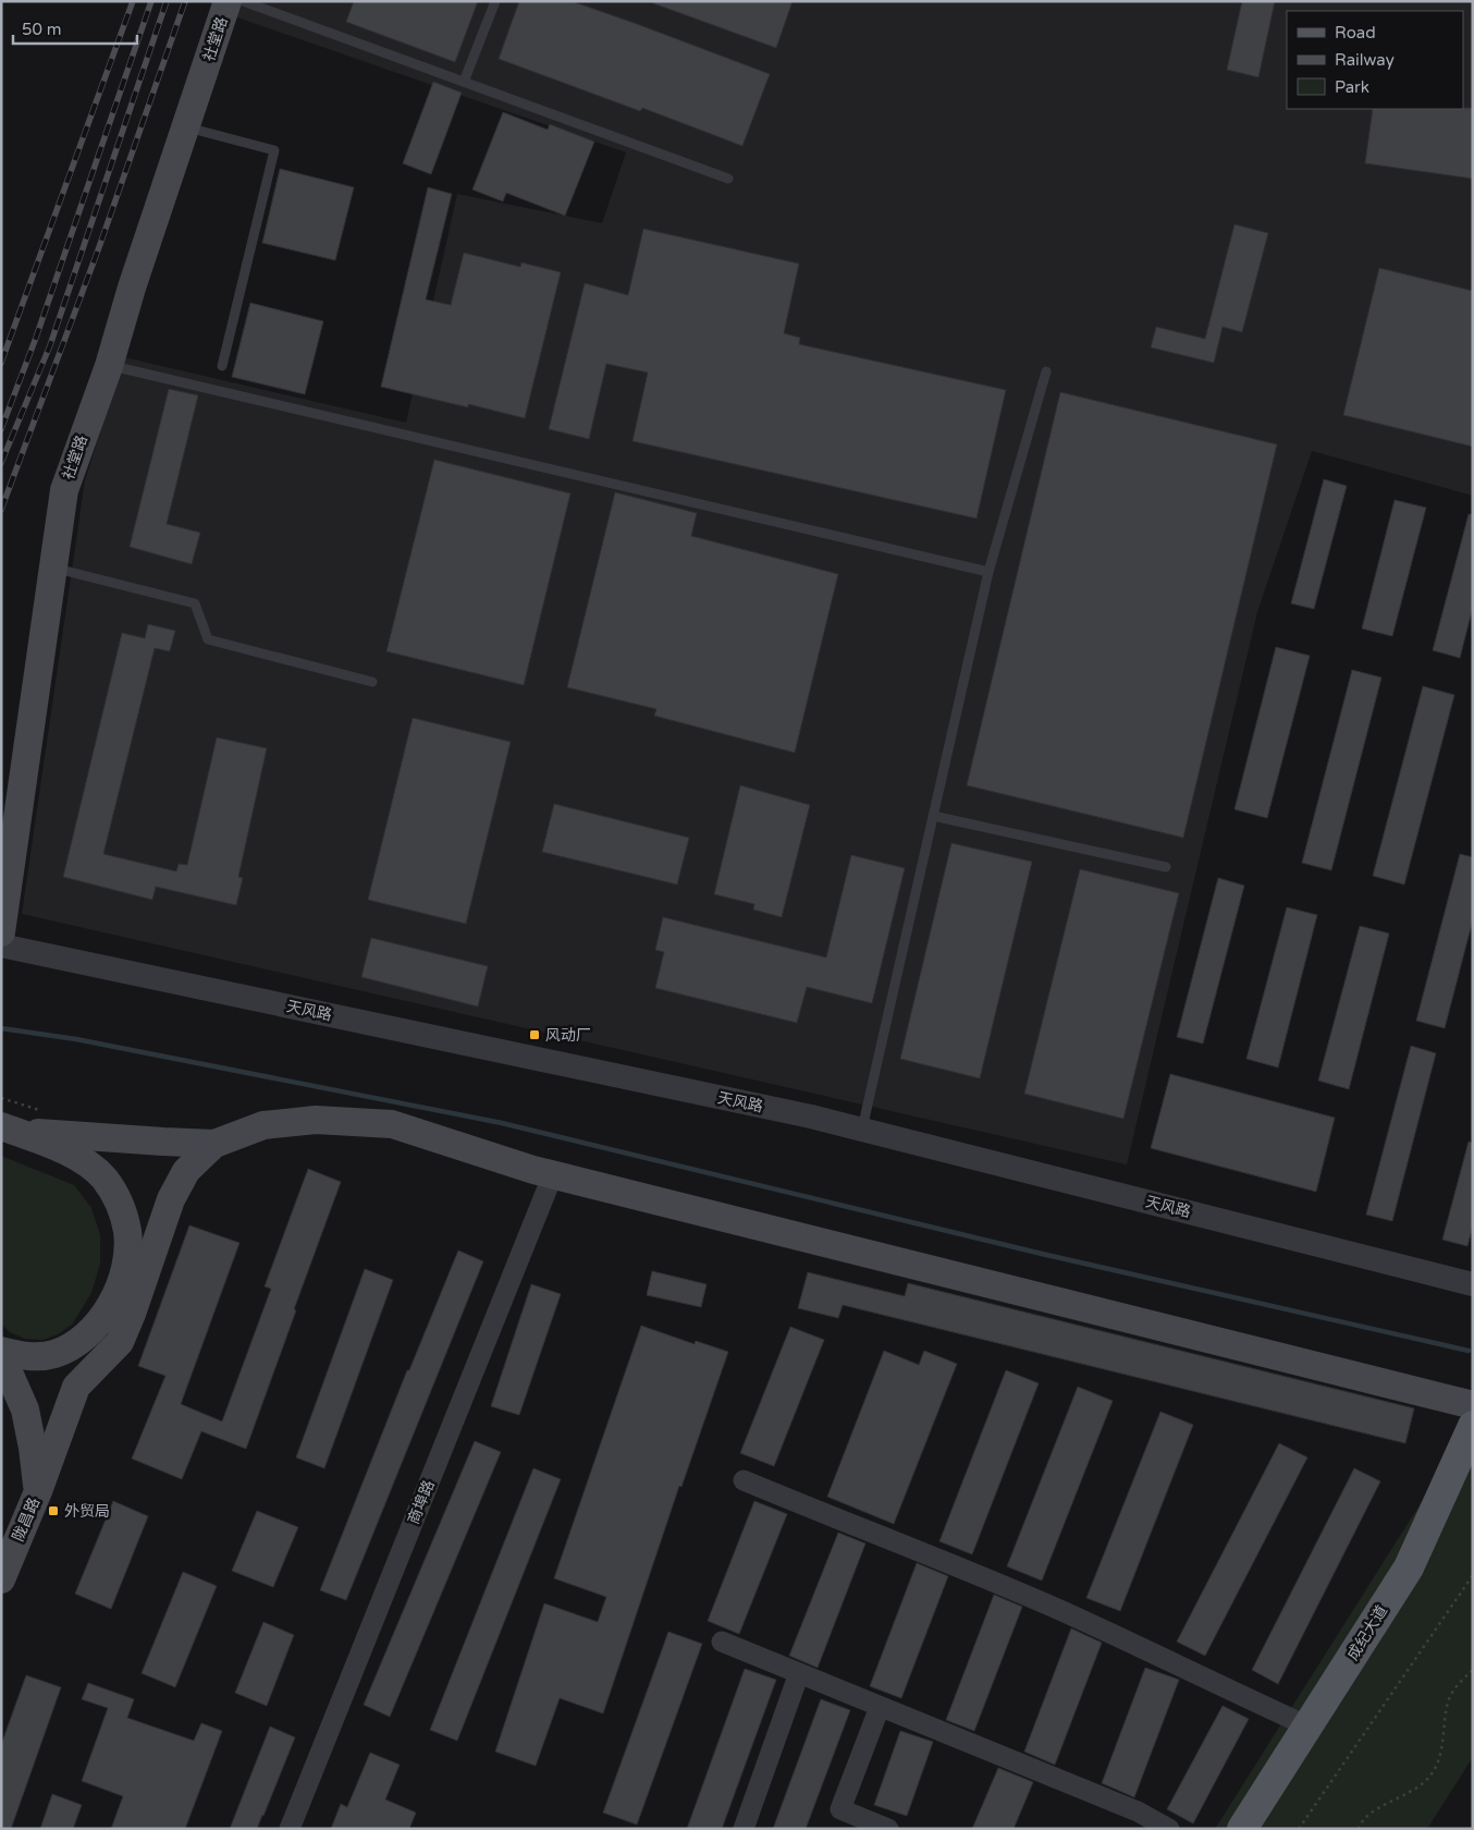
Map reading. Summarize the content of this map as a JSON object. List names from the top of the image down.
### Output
{
  "streets": {
    "main road": ["社堂路", "陇昌路", "成纪大道"],
    "street": ["天风路", "商埠路"]
  },
  "places": {
    "transit": ["风动厂", "外贸局"]
  },
  "legend": ["Road", "Railway", "Park"],
  "scale_bar": "50 m"
}
